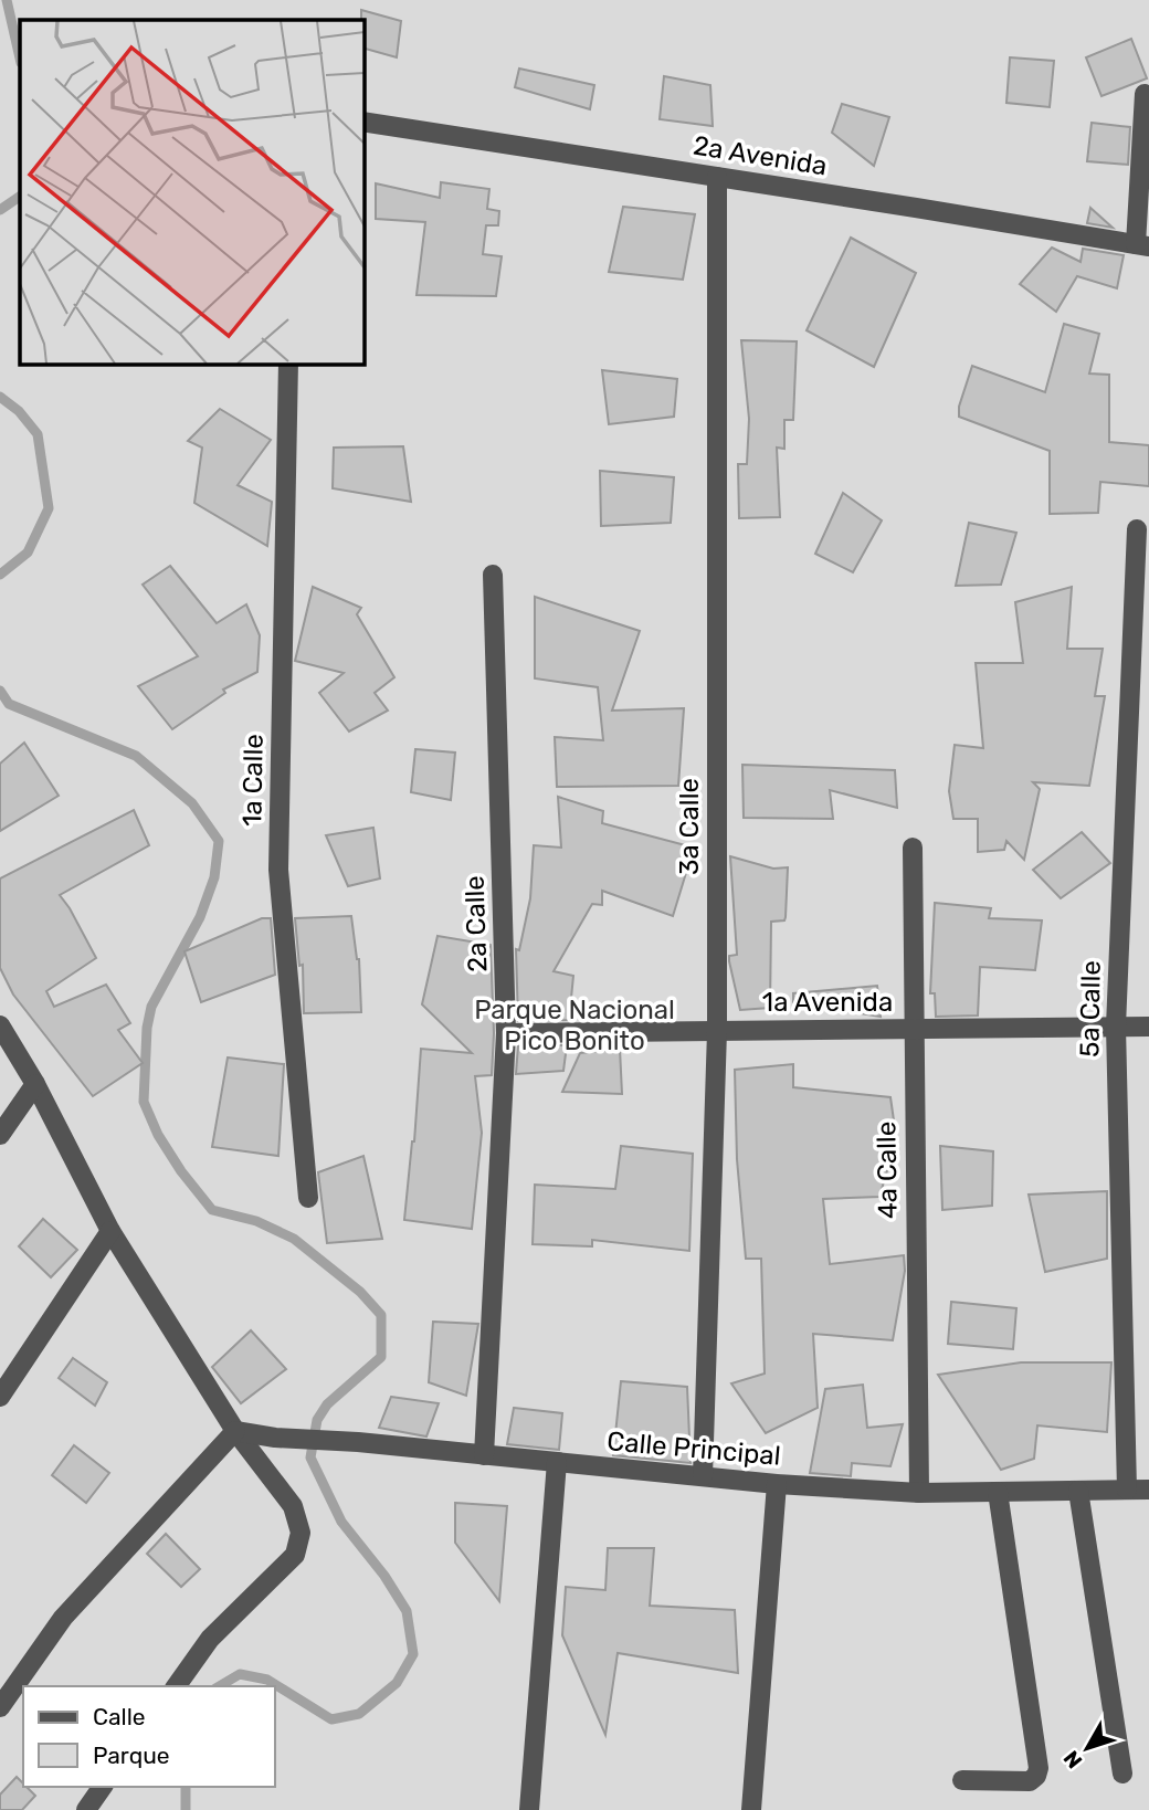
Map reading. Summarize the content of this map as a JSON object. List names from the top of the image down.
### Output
{
  "streets": {
    "street": [
      "2a Avenida",
      "1a Calle",
      "3a Calle",
      "2a Calle",
      "1a Avenida",
      "5a Calle",
      "4a Calle",
      "Calle Principal"
    ]
  },
  "crossings": [
    ["2a Avenida", "3a Calle"],
    ["3a Calle", "1a Avenida"],
    ["3a Calle", "Calle Principal"],
    ["2a Calle", "1a Avenida"],
    ["2a Calle", "Calle Principal"],
    ["1a Avenida", "5a Calle"],
    ["1a Avenida", "4a Calle"],
    ["5a Calle", "Calle Principal"],
    ["4a Calle", "Calle Principal"]
  ],
  "parks": ["Parque Nacional Pico Bonito"],
  "legend": ["Calle", "Parque"],
  "north": "bottom left"
}
